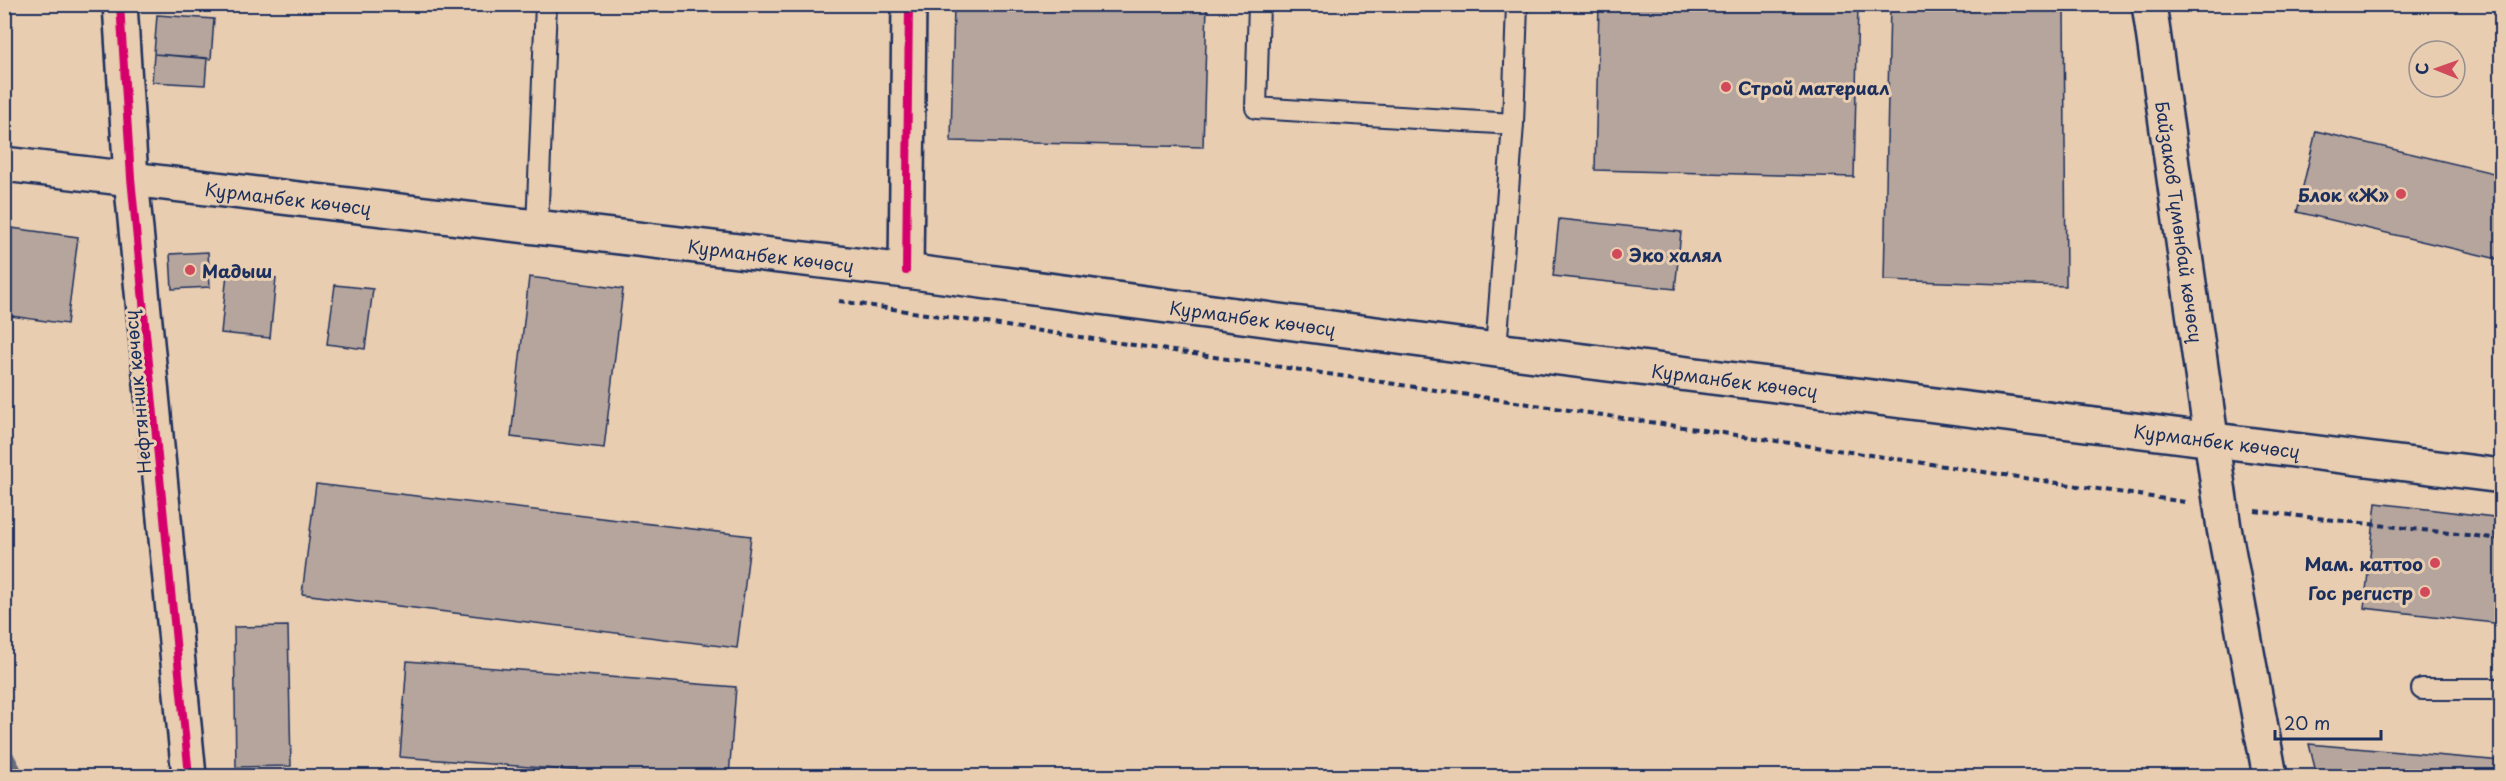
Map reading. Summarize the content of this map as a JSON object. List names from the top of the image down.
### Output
{
  "streets": {
    "main road": ["Курманбек көчөсү", "Байзаков Түмөнбай көчөсү", "Нефтянник көчөсү"]
  },
  "crossings": [
    ["Курманбек көчөсү", "Байзаков Түмөнбай көчөсү"],
    ["Курманбек көчөсү", "Нефтянник көчөсү"]
  ],
  "places": [
    "Строй материал",
    "Блок «Ж»",
    "Эко халял",
    "Мадыш",
    "Мам. каттоо",
    "Гос регистр"
  ],
  "scale_bar": "20 m",
  "north": "left"
}
